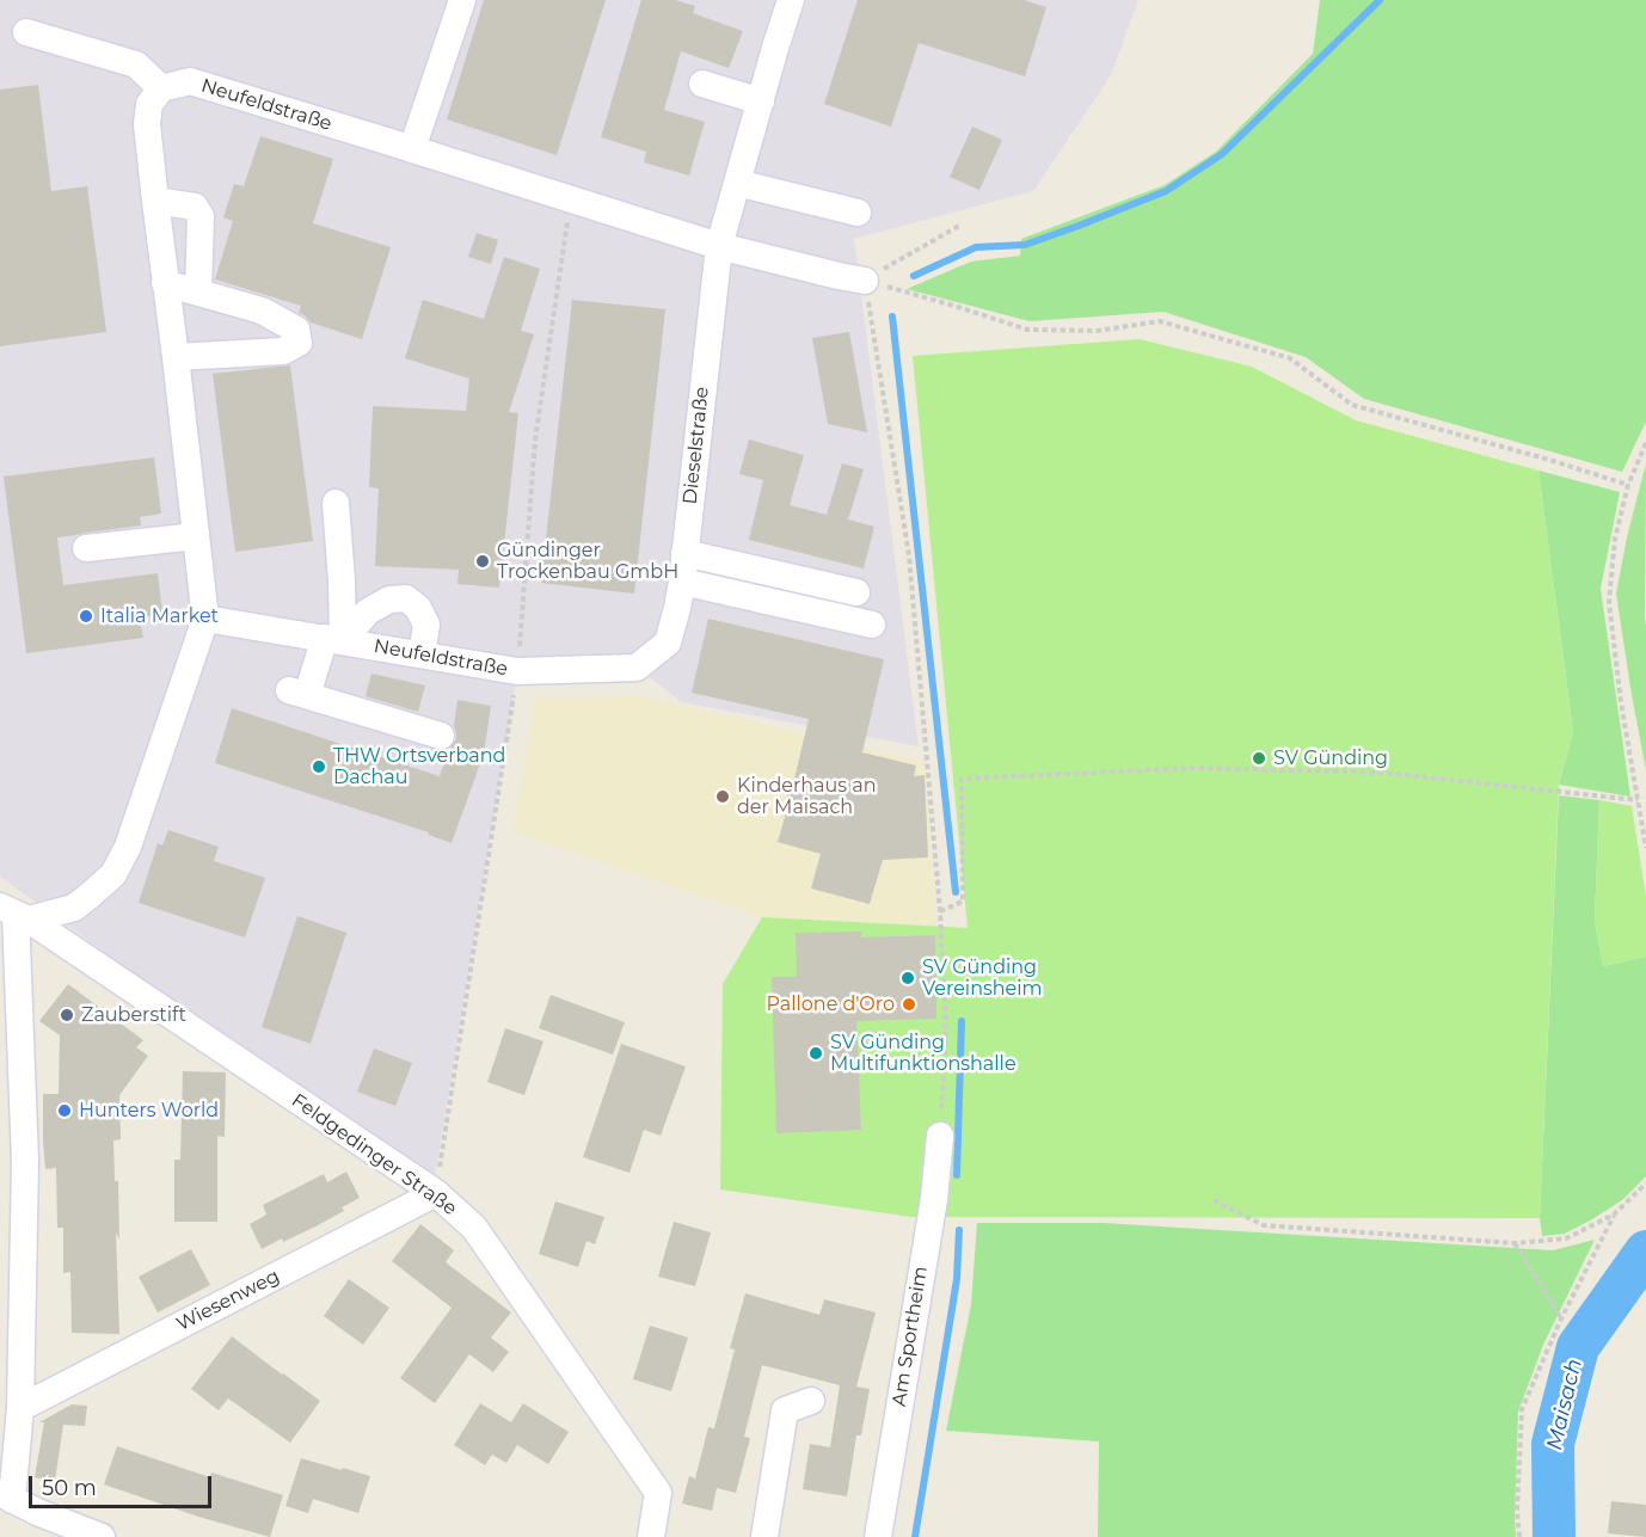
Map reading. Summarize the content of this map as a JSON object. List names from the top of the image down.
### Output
{
  "streets": {
    "street": [
      "Neufeldstraße",
      "Dieselstraße",
      "Feldgedinger Straße",
      "Wiesenweg",
      "Am Sportheim"
    ]
  },
  "crossings": [
    ["Neufeldstraße", "Dieselstraße"],
    ["Feldgedinger Straße", "Wiesenweg"]
  ],
  "water": ["Maisach"],
  "places": [
    "Gündinger Trockenbau GmbH",
    "Italia Market",
    "SV Günding",
    "THW Ortsverband Dachau",
    "Kinderhaus an der Maisach",
    "SV Günding Vereinsheim",
    "Pallone d'Oro",
    "Zauberstift",
    "SV Günding Multifunktionshalle",
    "Hunters World"
  ],
  "scale_bar": "50 m"
}
